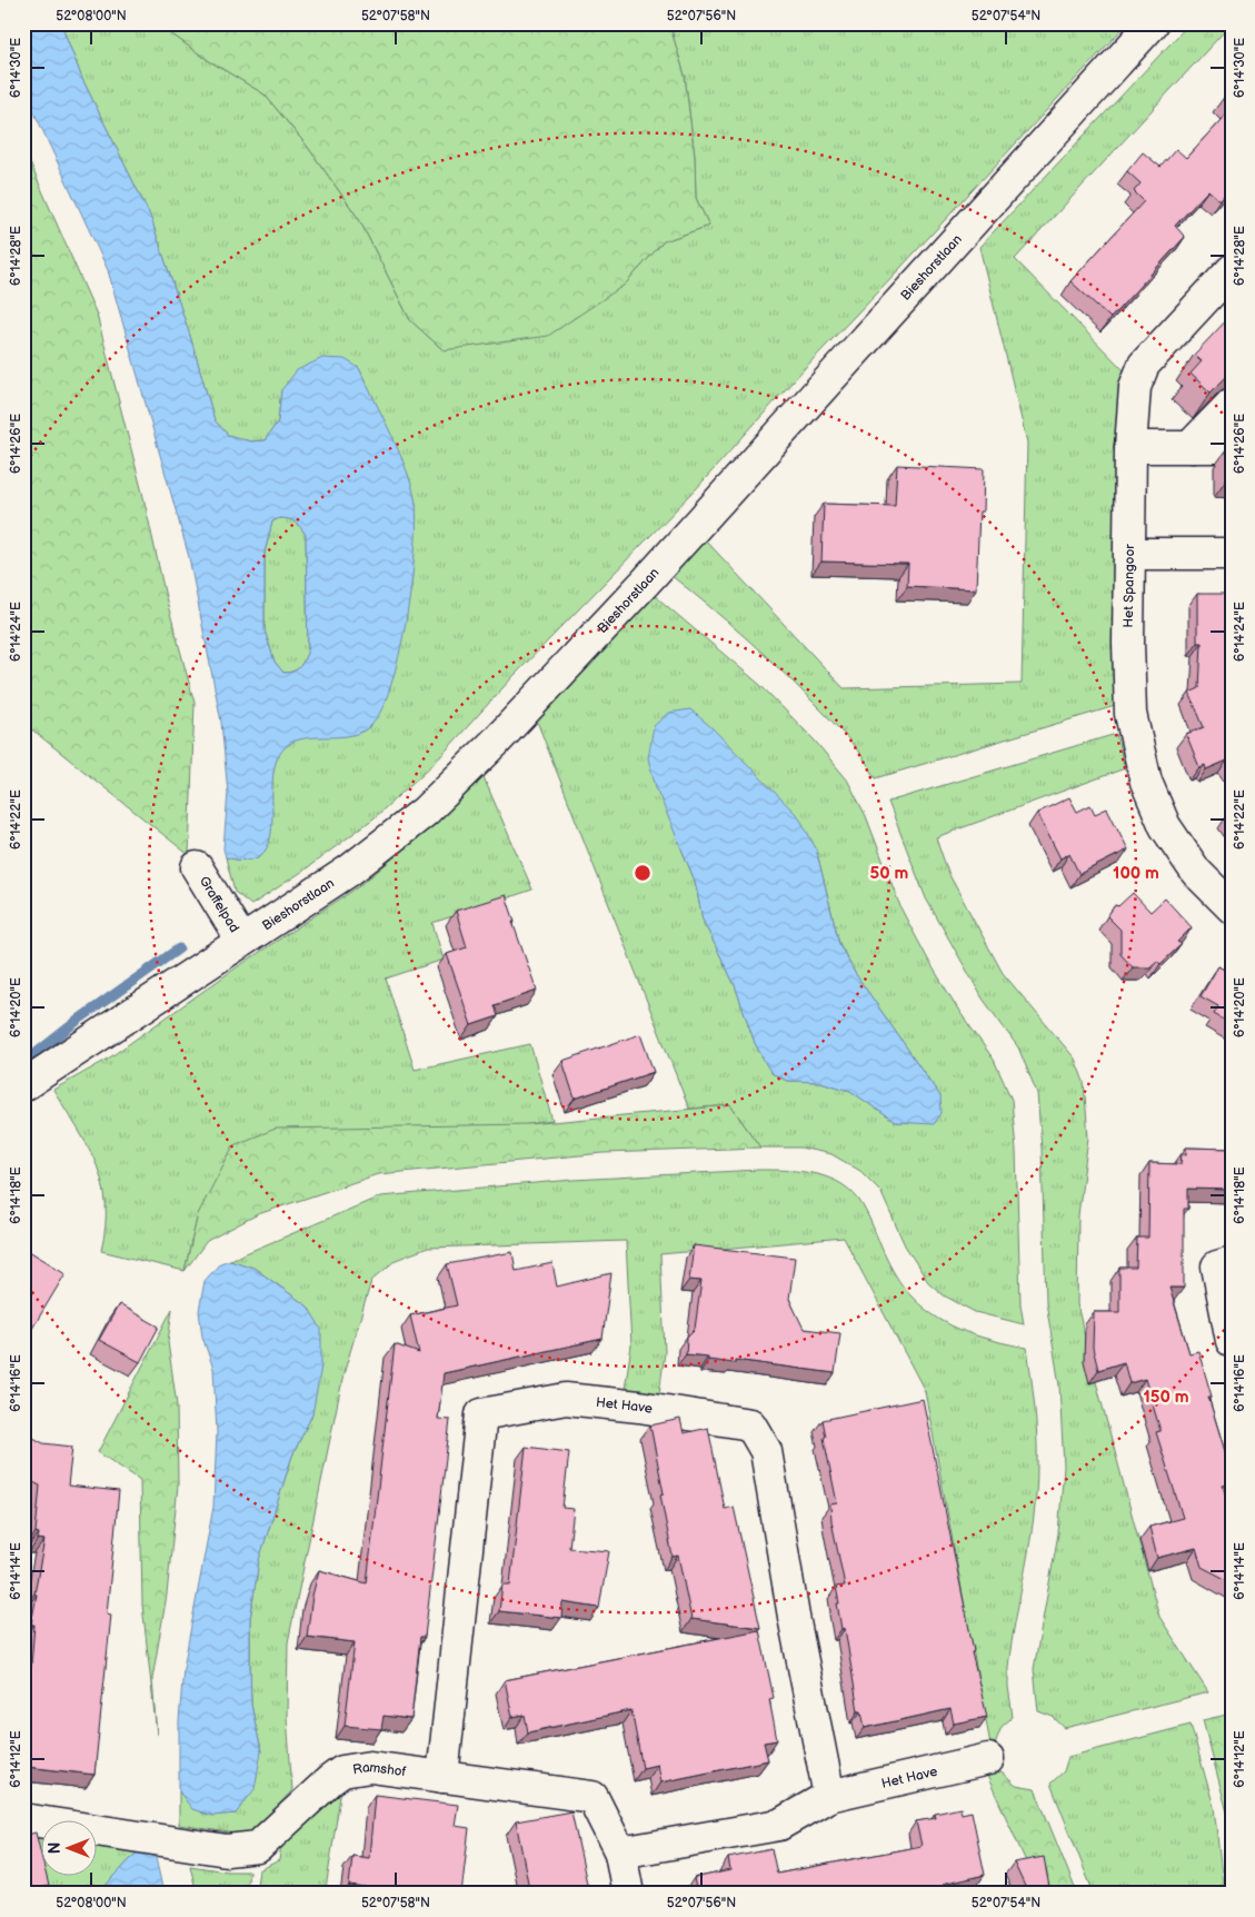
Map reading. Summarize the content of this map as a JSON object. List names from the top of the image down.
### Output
{
  "streets": {
    "street": [
      "Bieshorstlaan",
      "Het Spangoor",
      "Graffelpad",
      "Het Have",
      "Ramshof"
    ]
  },
  "crossings": [
    ["Bieshorstlaan", "Graffelpad"],
    ["Het Have", "Ramshof"]
  ],
  "north": "left",
  "coordinates": [
    "52°08'00\"N",
    "52°07'58\"N",
    "52°07'56\"N",
    "52°07'54\"N",
    "6°14'30\"E",
    "6°14'28\"E",
    "6°14'26\"E",
    "6°14'24\"E",
    "6°14'22\"E",
    "6°14'20\"E",
    "6°14'18\"E",
    "6°14'16\"E",
    "6°14'14\"E",
    "6°14'12\"E"
  ],
  "rings": ["50 m", "100 m", "150 m"]
}
